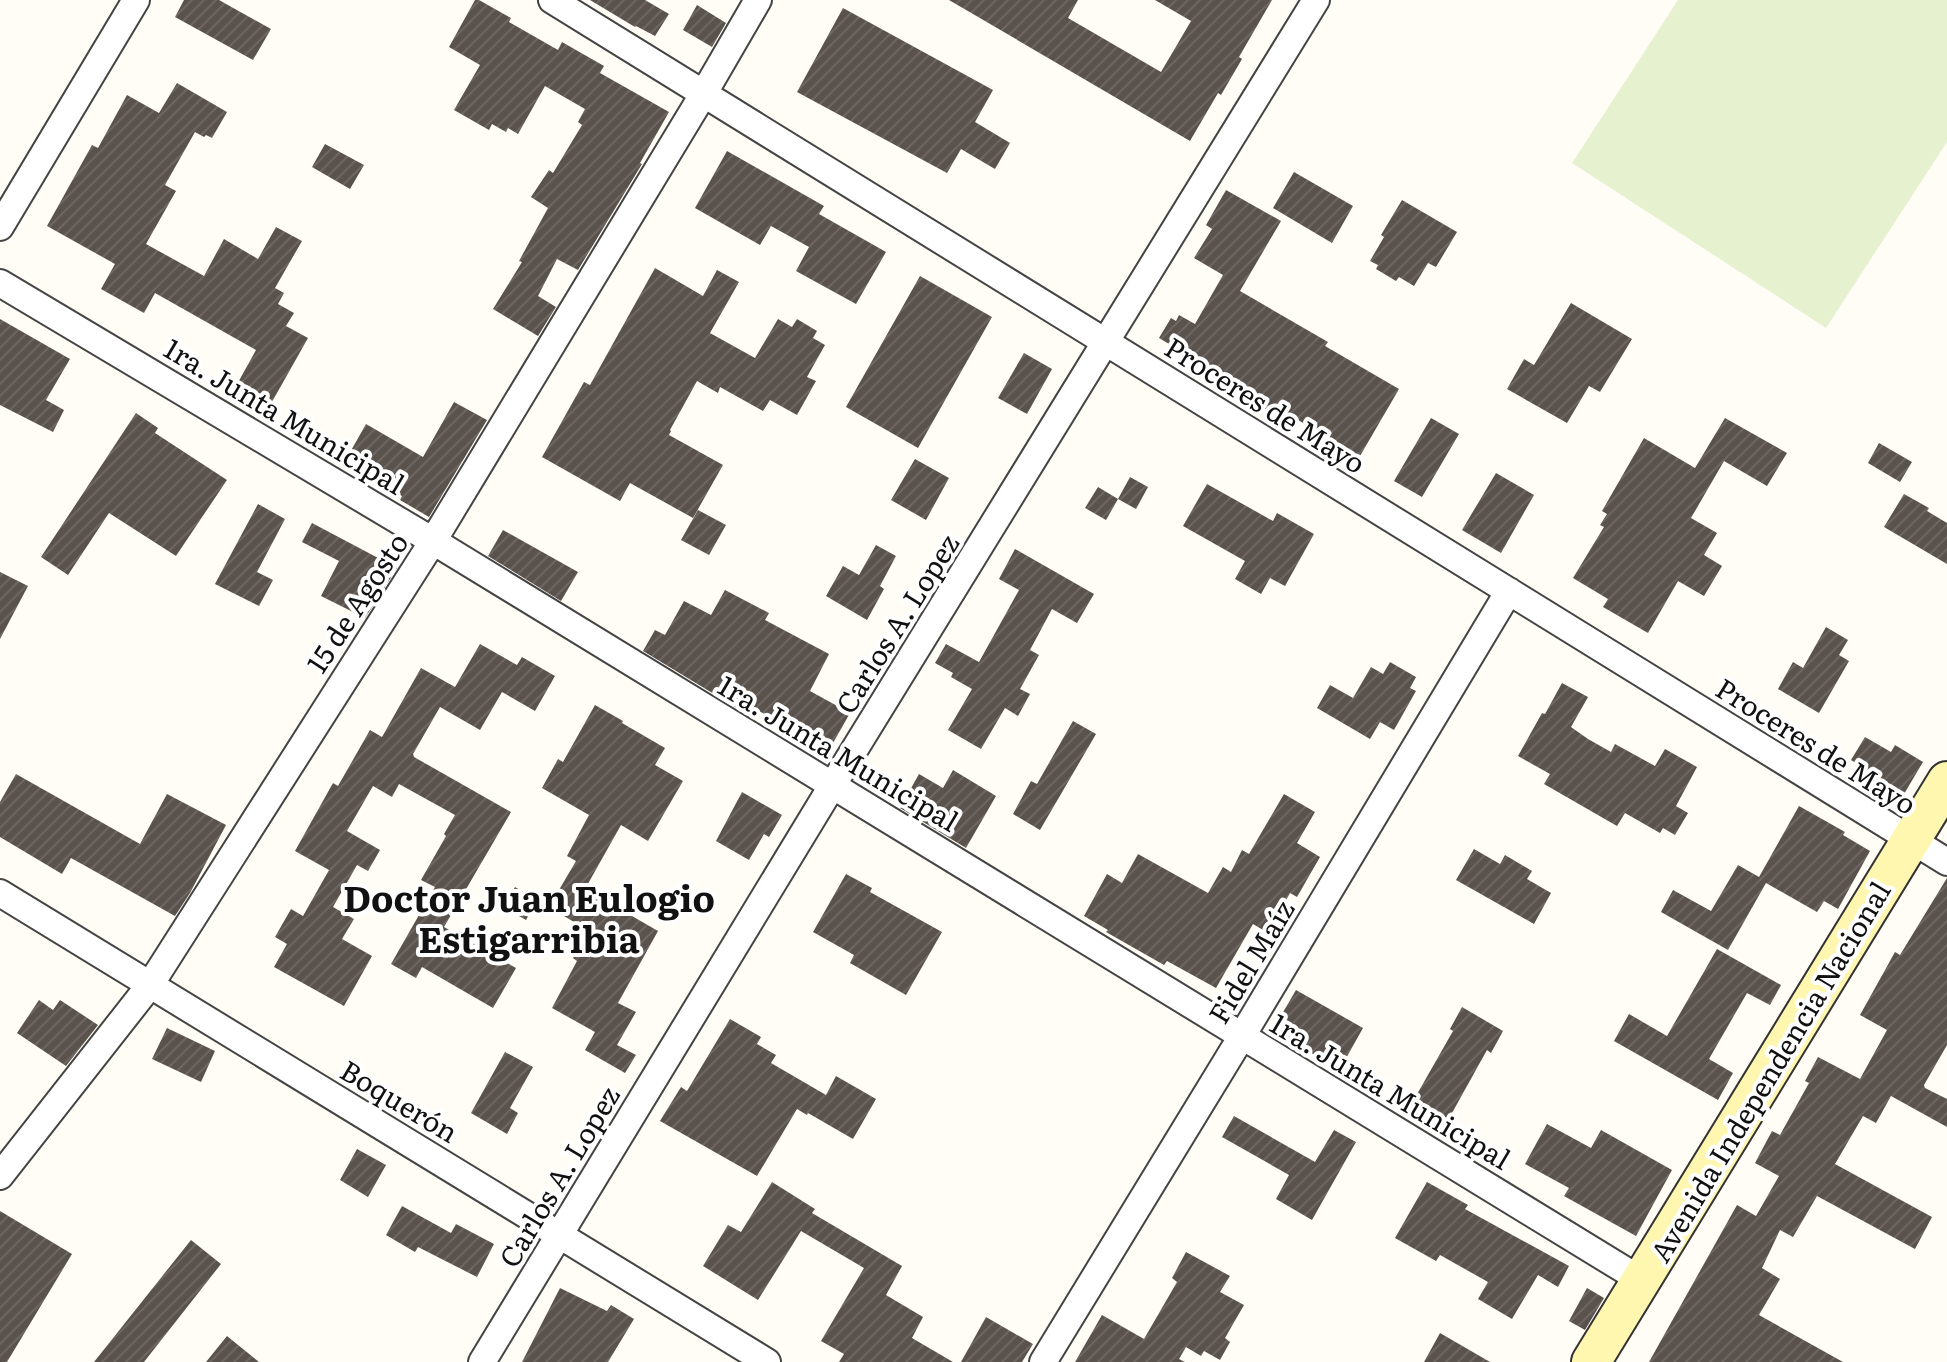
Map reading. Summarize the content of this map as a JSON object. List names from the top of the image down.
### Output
{
  "streets": {
    "main road": ["Avenida Independencia Nacional"],
    "street": [
      "Proceres de Mayo",
      "1ra. Junta Municipal",
      "15 de Agosto",
      "Carlos A. Lopez",
      "Fidel Maíz",
      "Boquerón"
    ]
  },
  "crossings": [
    ["Proceres de Mayo", "15 de Agosto"],
    ["Proceres de Mayo", "Carlos A. Lopez"],
    ["Proceres de Mayo", "Fidel Maíz"],
    ["Proceres de Mayo", "Avenida Independencia Nacional"],
    ["1ra. Junta Municipal", "15 de Agosto"],
    ["1ra. Junta Municipal", "Carlos A. Lopez"],
    ["1ra. Junta Municipal", "Fidel Maíz"],
    ["1ra. Junta Municipal", "Avenida Independencia Nacional"],
    ["15 de Agosto", "Boquerón"],
    ["Carlos A. Lopez", "Boquerón"]
  ],
  "districts": ["Doctor Juan Eulogio Estigarribia"]
}
